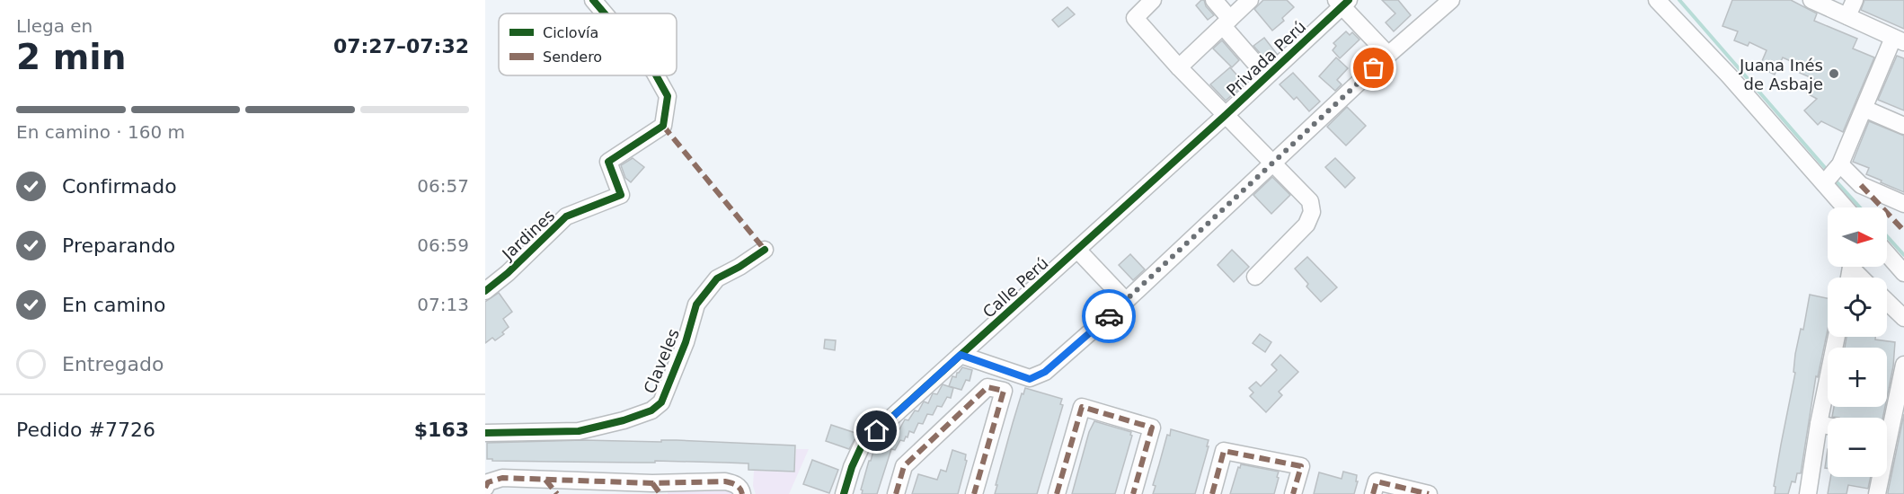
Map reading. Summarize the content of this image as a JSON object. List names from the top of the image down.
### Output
{
  "streets": {
    "street": [
      "Privada Perú",
      "Jardines",
      "Calle Perú",
      "Claveles"
    ]
  },
  "crossings": [
    ["Privada Perú", "Calle Perú"]
  ],
  "places": ["Juana Inés de Asbaje"],
  "legend": ["Ciclovía", "Sendero"],
  "north": "right",
  "page": {
    "heading": ["2 min", "Llega en", "07:27–07:32"],
    "panel": ["Pedido #7726", "$163"],
    "bar": "En camino · 160 m",
    "list": [
      ["Confirmado", "06:57"],
      ["Preparando", "06:59"],
      ["En camino", "07:13"],
      "Entregado"
    ],
    "map_buttons": ["+", "−"]
  }
}
